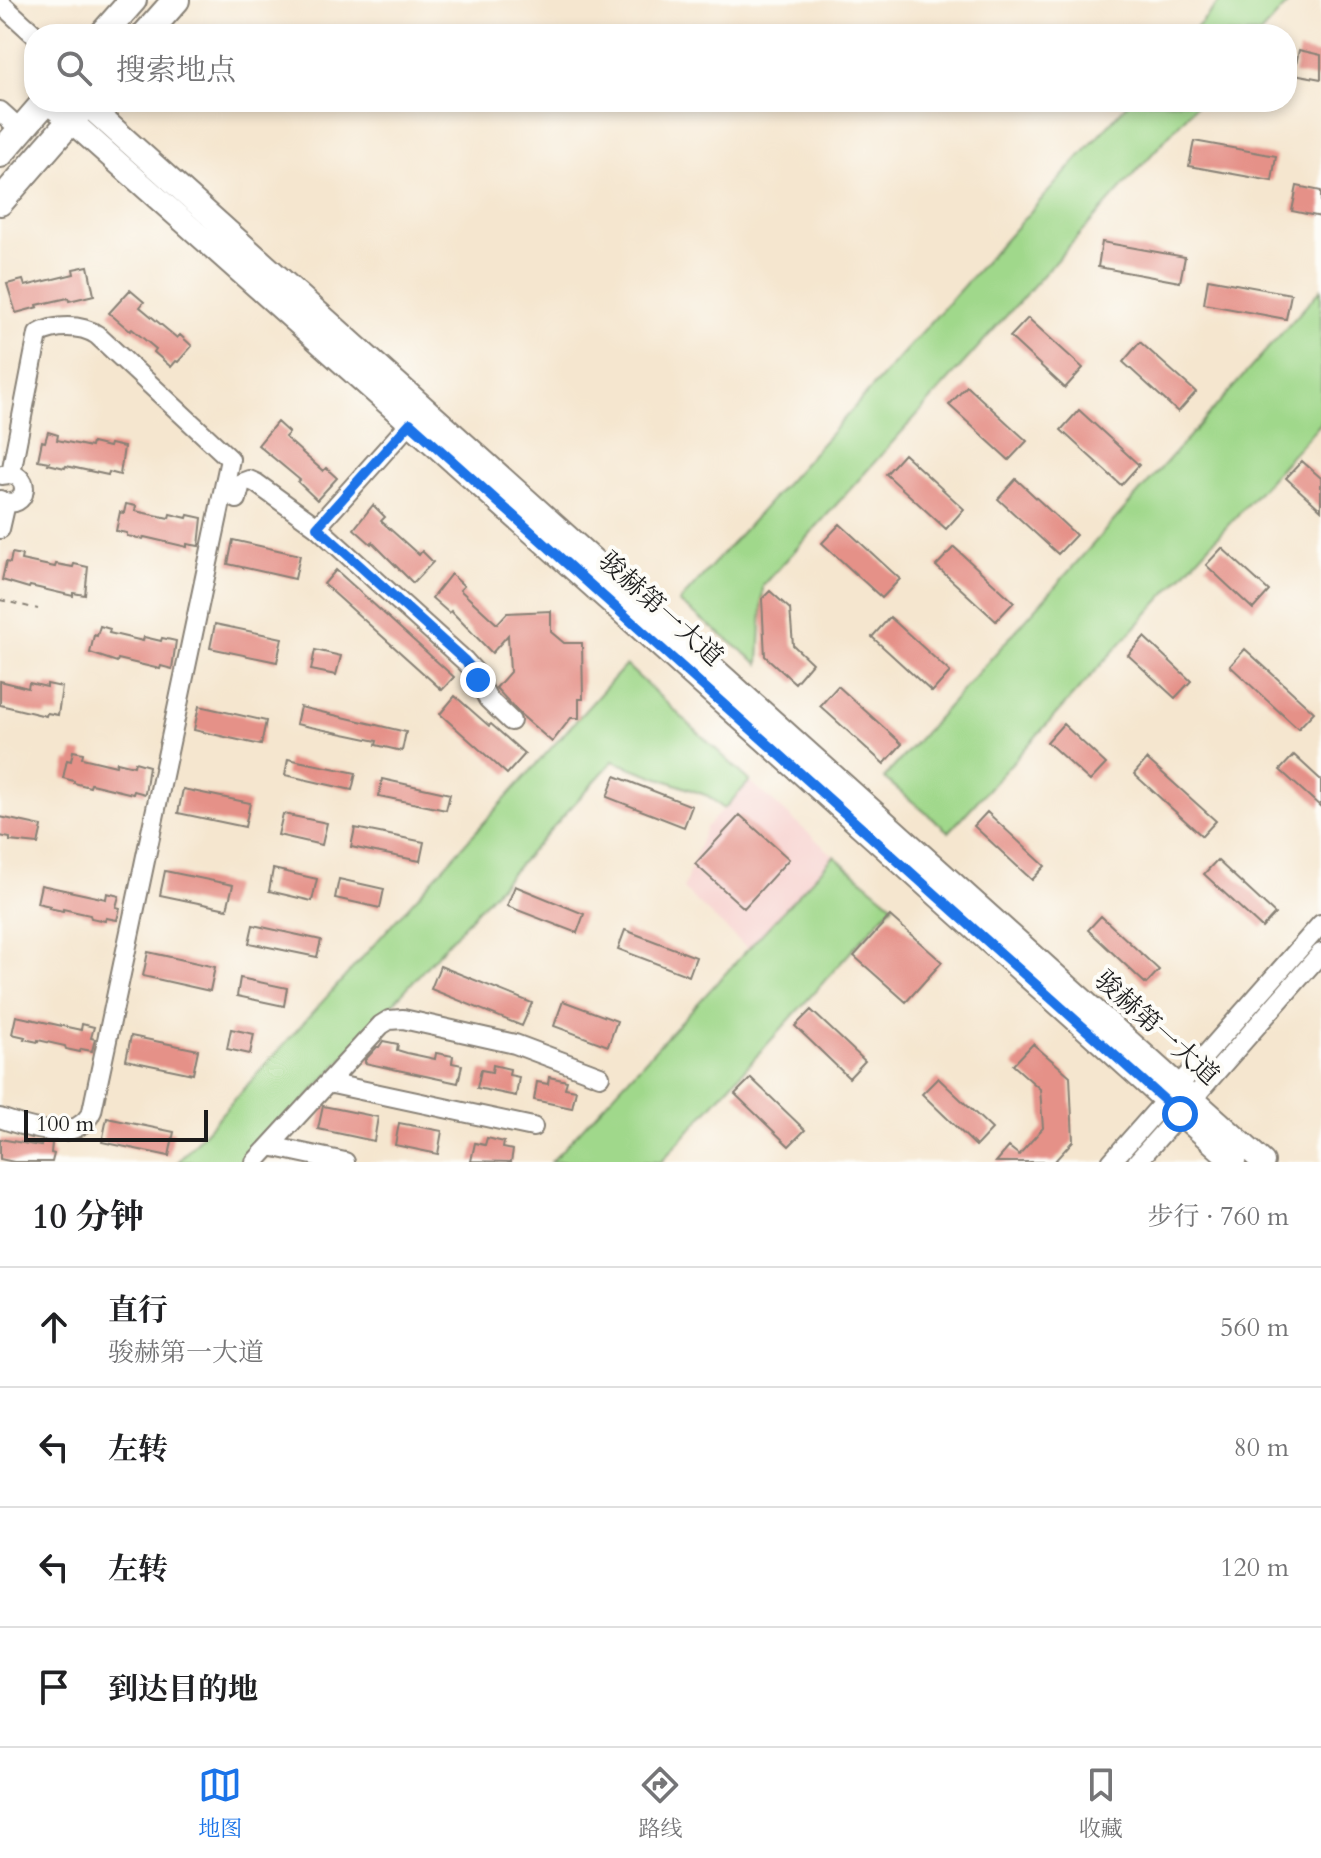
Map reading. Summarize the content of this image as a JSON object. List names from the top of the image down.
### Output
{
  "streets": {
    "main road": ["骏赫第一大道"]
  },
  "scale_bar": "100 m",
  "page": {
    "search": "搜索地点",
    "scale": "100 m",
    "heading": ["10 分钟", "步行 · 760 m"],
    "list": [
      ["直行", "骏赫第一大道", "560 m"],
      ["左转", "80 m"],
      ["左转", "120 m"],
      "到达目的地"
    ],
    "nav": ["地图", "路线", "收藏"]
  }
}
